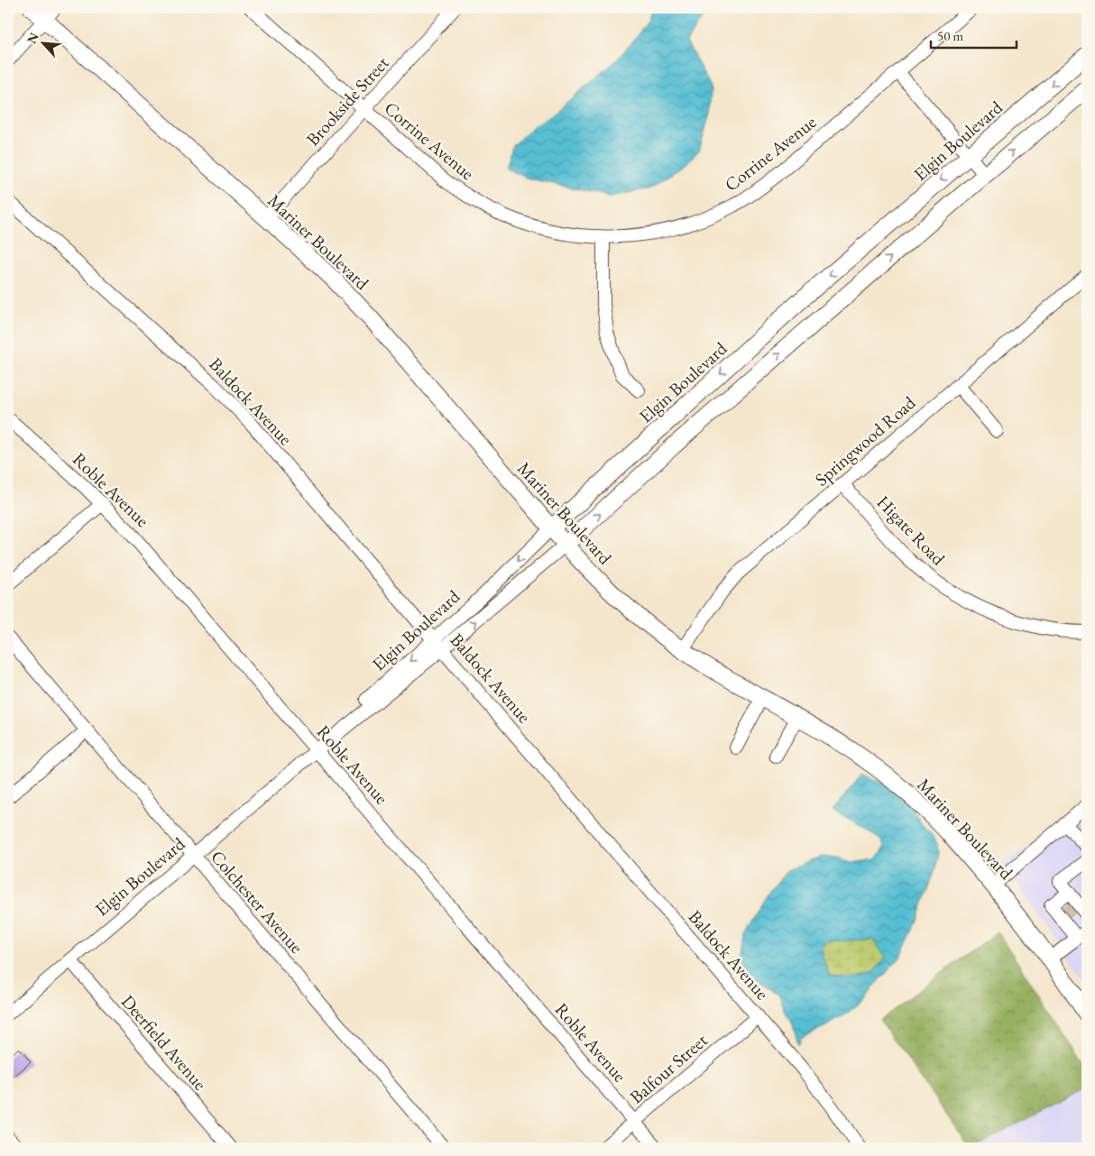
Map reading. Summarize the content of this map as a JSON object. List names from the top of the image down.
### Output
{
  "streets": {
    "main road": ["Elgin Boulevard", "Mariner Boulevard"],
    "street": [
      "Brookside Street",
      "Corrine Avenue",
      "Baldock Avenue",
      "Springwood Road",
      "Roble Avenue",
      "Higate Road",
      "Colchester Avenue",
      "Deerfield Avenue",
      "Balfour Street"
    ]
  },
  "crossings": [
    ["Brookside Street", "Corrine Avenue"],
    ["Brookside Street", "Mariner Boulevard"],
    ["Elgin Boulevard", "Mariner Boulevard"],
    ["Elgin Boulevard", "Baldock Avenue"],
    ["Elgin Boulevard", "Roble Avenue"],
    ["Elgin Boulevard", "Colchester Avenue"],
    ["Elgin Boulevard", "Deerfield Avenue"],
    ["Mariner Boulevard", "Springwood Road"],
    ["Baldock Avenue", "Balfour Street"],
    ["Springwood Road", "Higate Road"],
    ["Roble Avenue", "Balfour Street"]
  ],
  "scale_bar": "50 m",
  "north": "top left"
}
